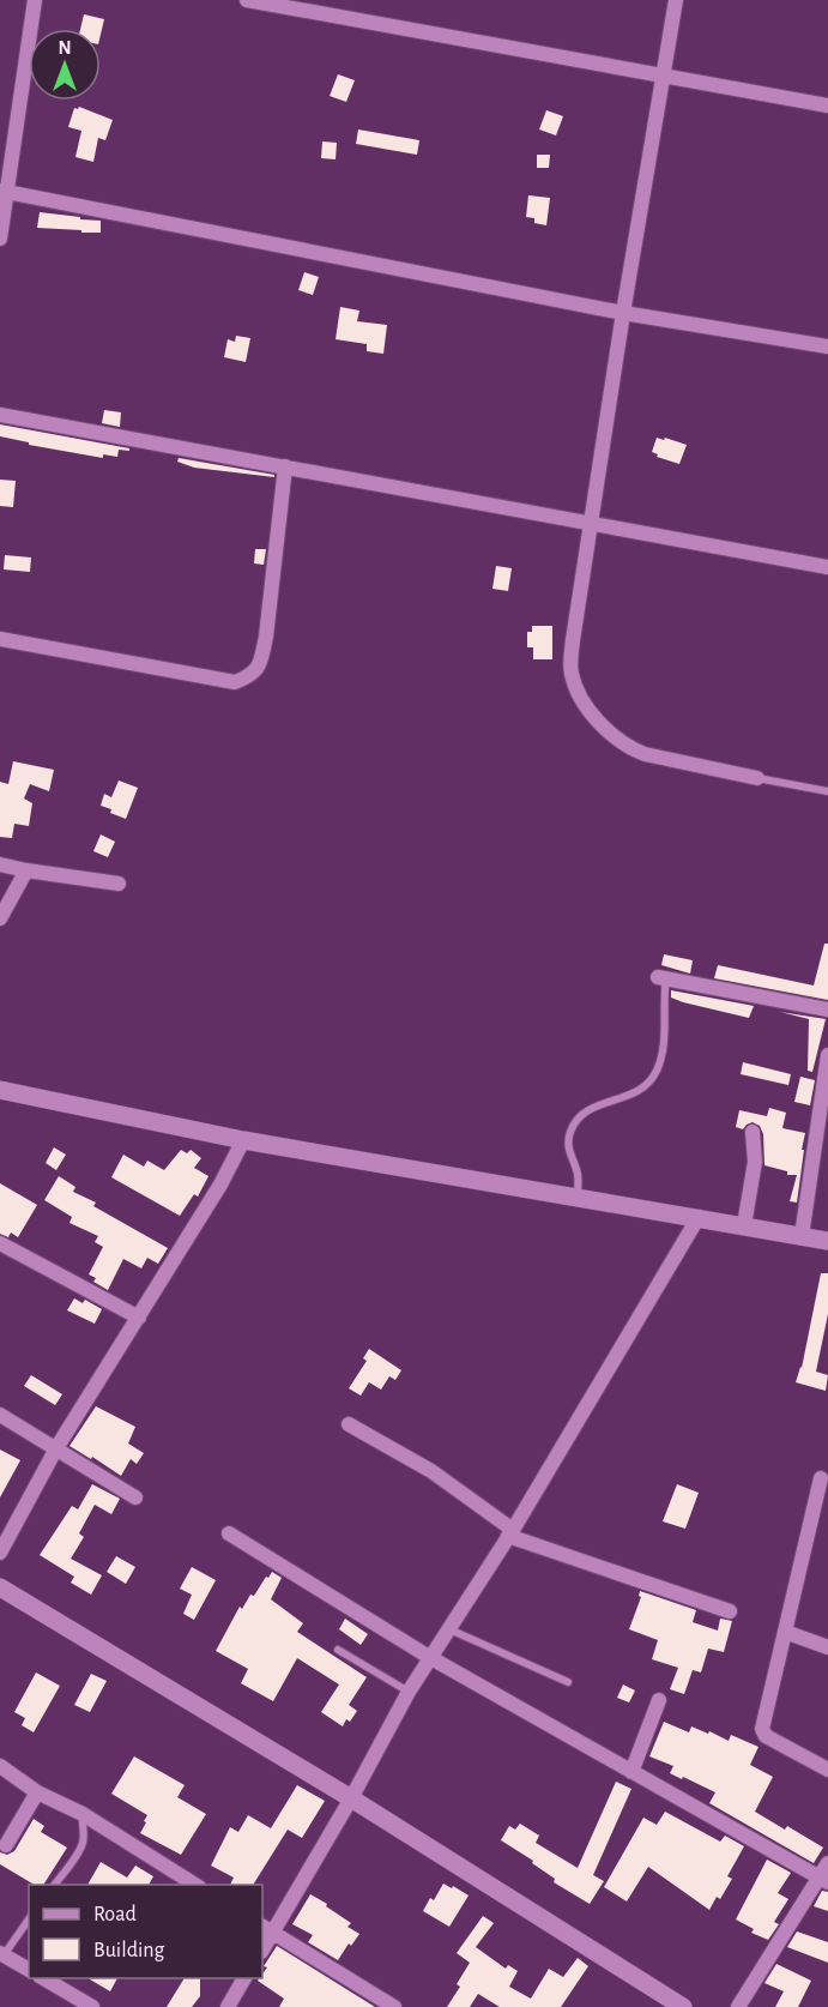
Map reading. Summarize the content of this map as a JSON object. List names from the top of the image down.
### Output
{
  "legend": ["Road", "Building"],
  "north": "top"
}
